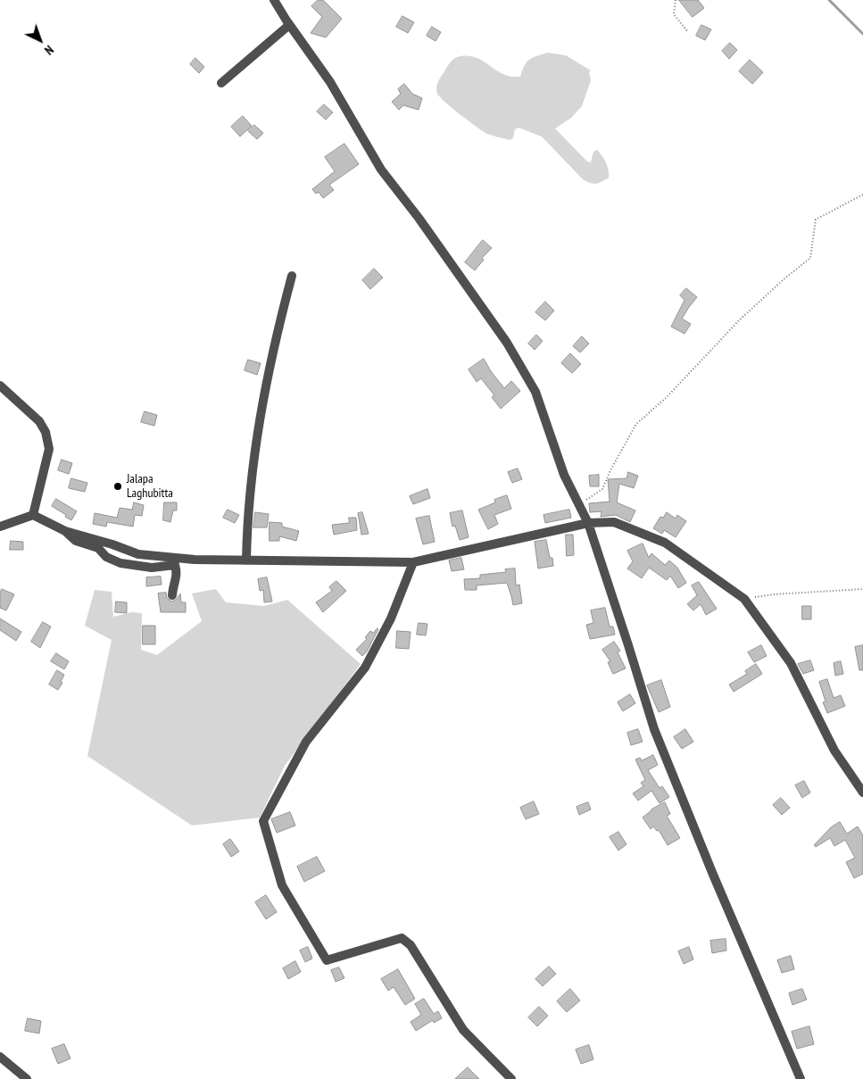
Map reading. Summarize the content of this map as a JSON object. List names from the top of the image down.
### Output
{
  "places": ["Jalapa Laghubitta"],
  "north": "bottom right"
}
